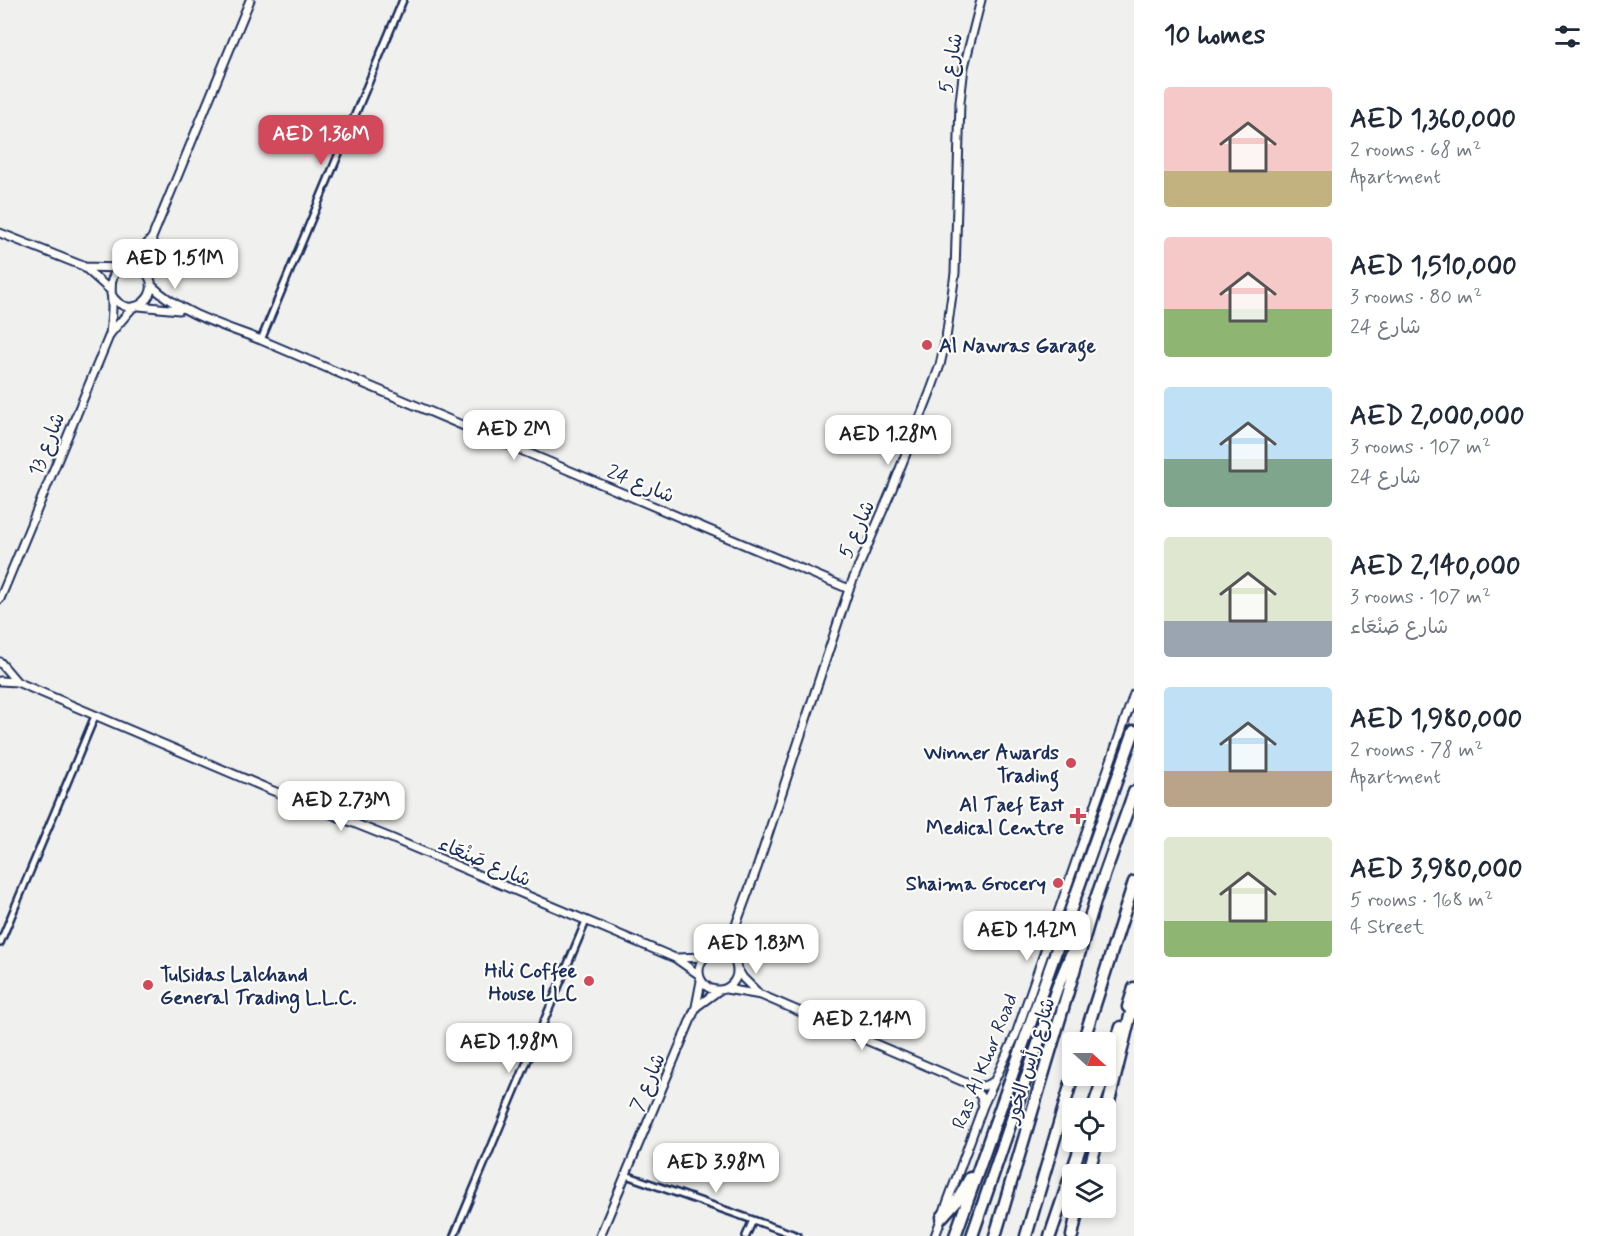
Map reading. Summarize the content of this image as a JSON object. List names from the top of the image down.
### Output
{
  "streets": {
    "highway": ["شارع رأس الخور"],
    "street": [
      "شارع 5",
      "شارع 13",
      "شارع 24",
      "شارع صَنْعَاء",
      "Ras Al Khor Road",
      "شارع 7"
    ]
  },
  "crossings": [
    ["شارع 5", "شارع 24"],
    ["شارع 5", "شارع صَنْعَاء"],
    ["شارع 5", "شارع 7"],
    ["شارع 13", "شارع 24"],
    ["شارع صَنْعَاء", "شارع 7"]
  ],
  "places": {
    "other": [
      "Al Nawras Garage",
      "Winner Awards Trading",
      "Shaima Grocery",
      "Hili Coffee House LLC",
      "Tulsidas Lalchand General Trading L.L.C."
    ],
    "health": ["Al Taef East Medical Centre"]
  },
  "north": "right",
  "page": {
    "heading": "10 homes",
    "list": [
      {
        "name": "AED 1,360,000",
        "note": "2 rooms · 68 m² · Apartment"
      },
      {
        "name": "AED 1,510,000",
        "note": "3 rooms · 80 m² · شارع 24"
      },
      {
        "name": "AED 2,000,000",
        "note": "3 rooms · 107 m² · شارع 24"
      },
      {
        "name": "AED 2,140,000",
        "note": "3 rooms · 107 m² · شارع صَنْعَاء"
      },
      {
        "name": "AED 1,980,000",
        "note": "2 rooms · 78 m² · Apartment"
      },
      {
        "name": "AED 3,980,000",
        "note": "5 rooms · 168 m² · 4 Street"
      }
    ],
    "price": [
      "AED 1.36M",
      "AED 1.51M",
      "AED 2M",
      "AED 1.28M",
      "AED 2.73M",
      "AED 1.42M",
      "AED 1.83M",
      "AED 2.14M",
      "AED 1.98M",
      "AED 3.98M"
    ]
  }
}
